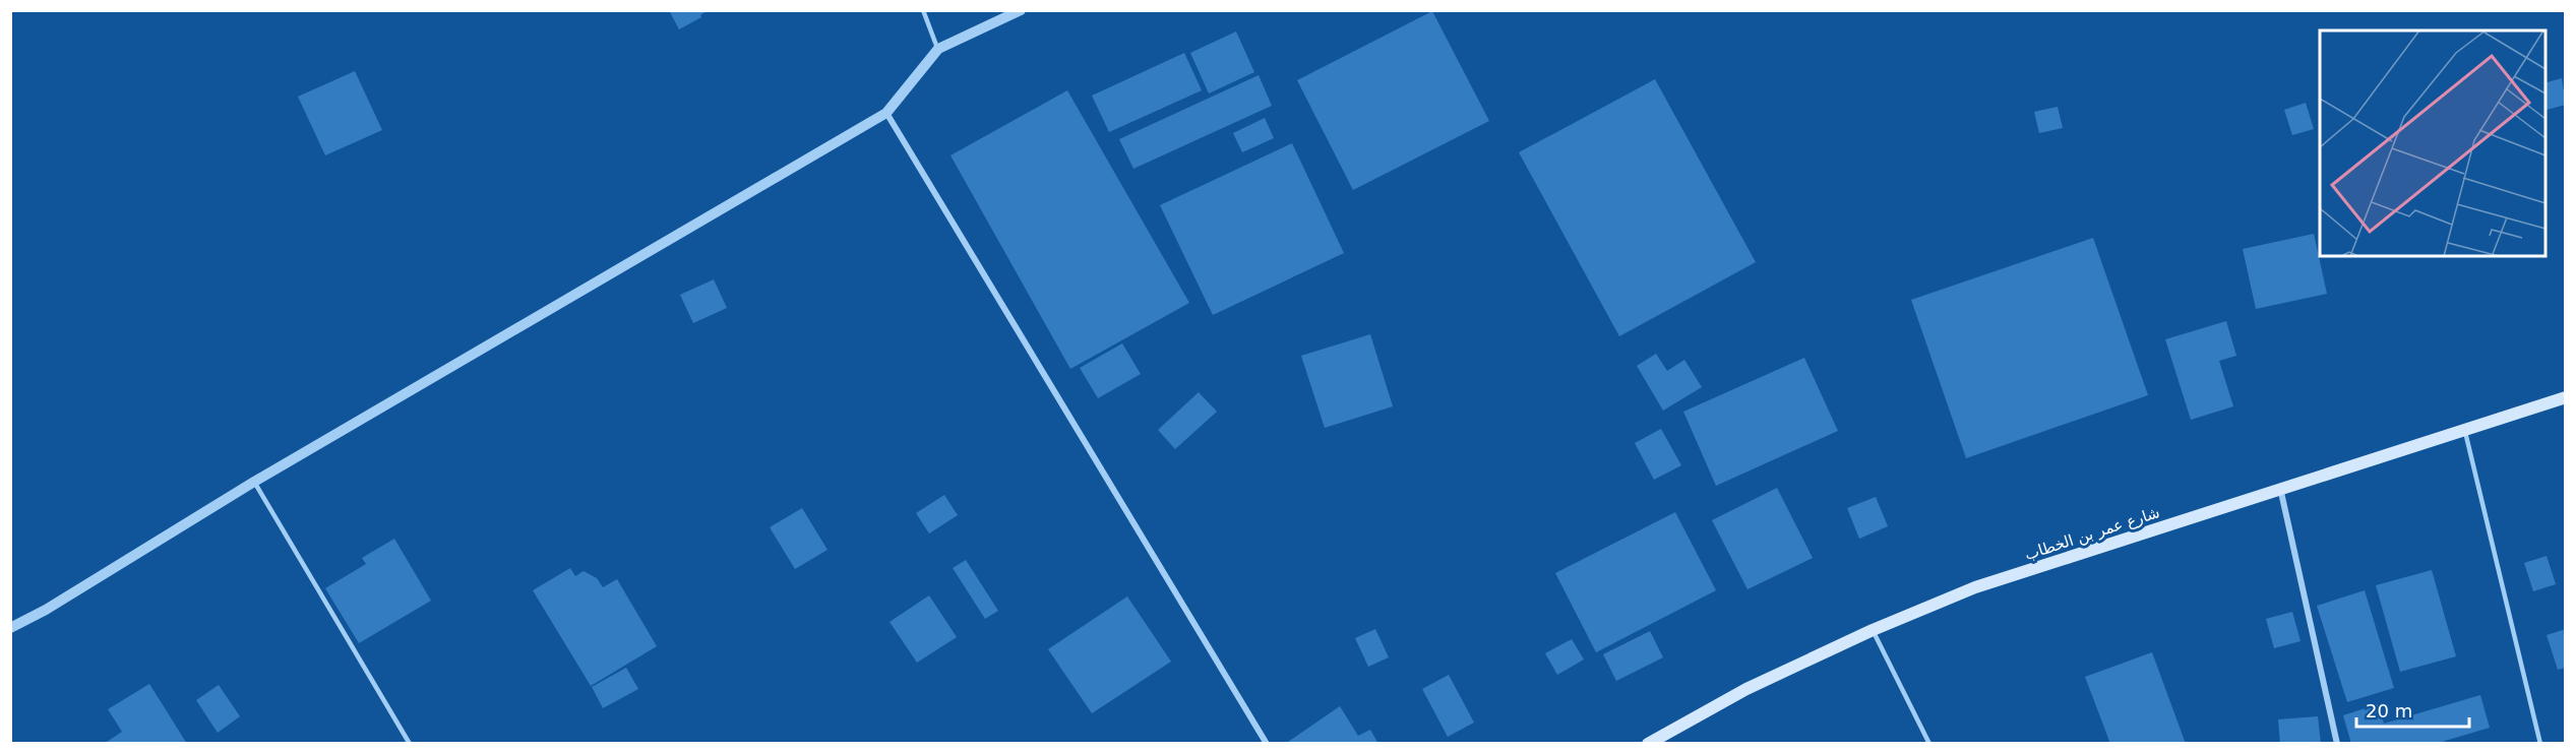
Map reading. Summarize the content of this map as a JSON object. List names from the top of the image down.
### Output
{
  "streets": {
    "main road": ["شارع عمر بن الخطاب"]
  },
  "scale_bar": "20 m"
}
